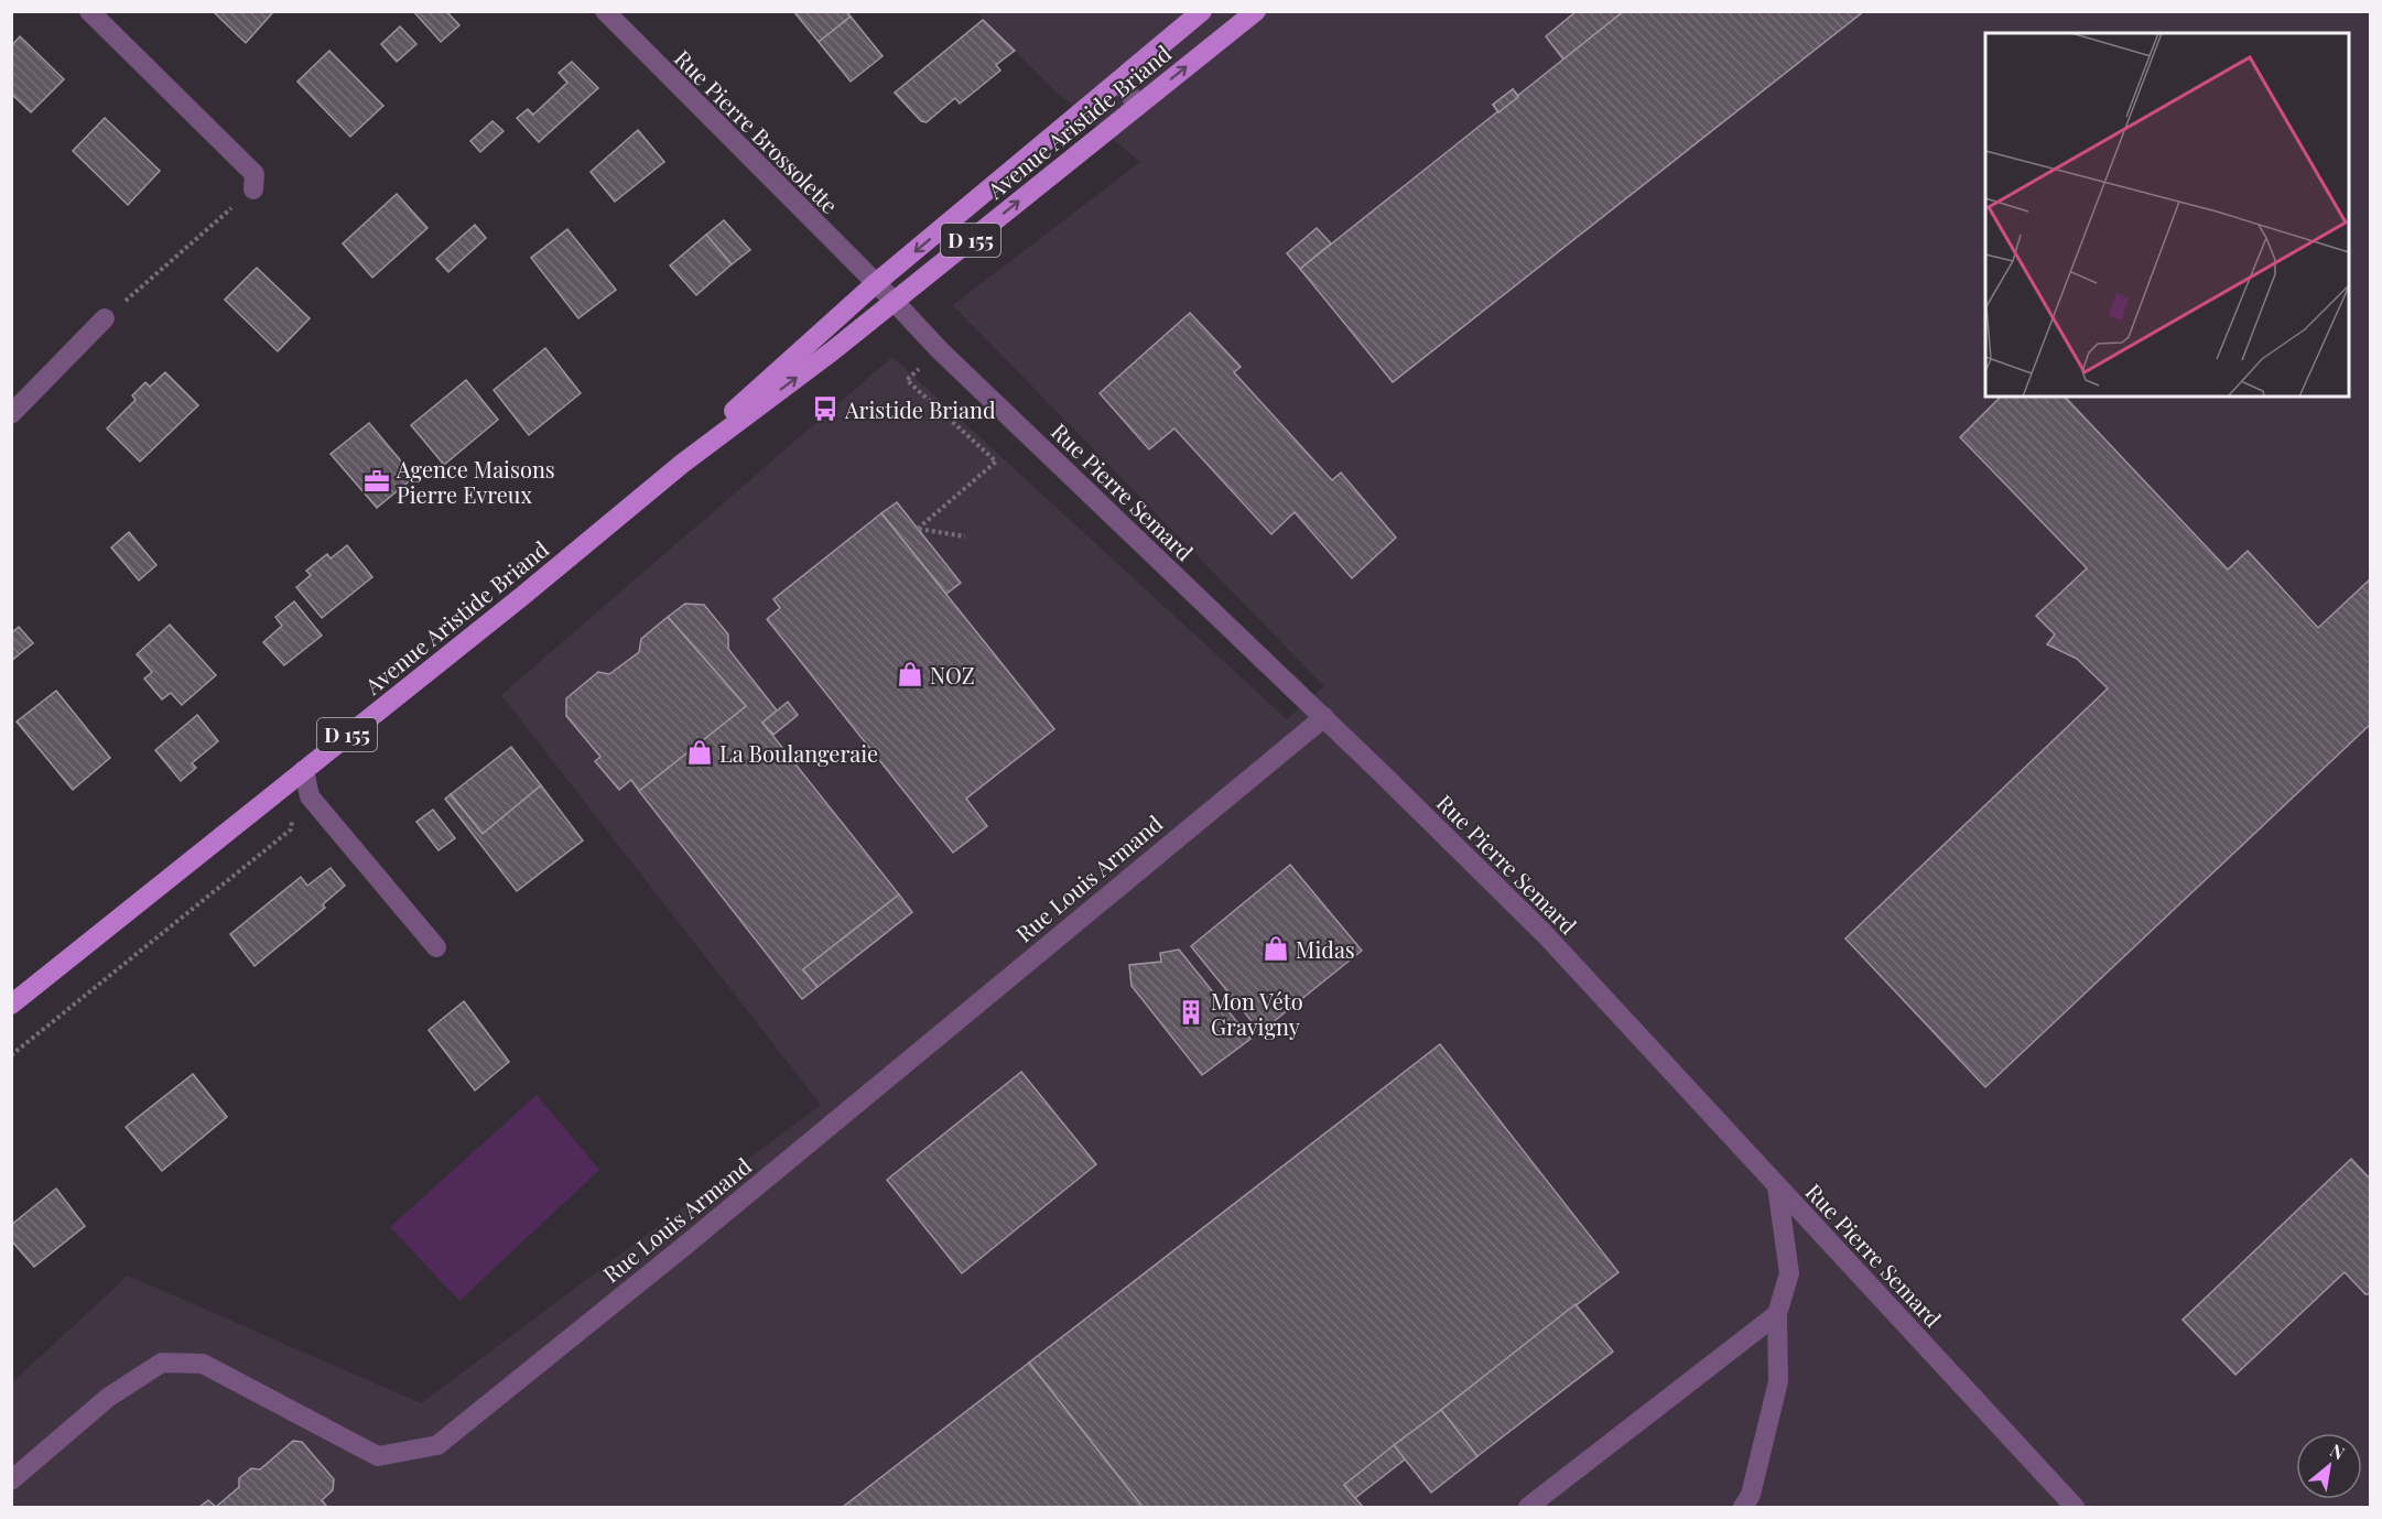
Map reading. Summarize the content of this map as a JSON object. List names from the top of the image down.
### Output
{
  "streets": {
    "main road": ["Avenue Aristide Briand", "D 155"],
    "street": ["Rue Pierre Brossolette", "Rue Pierre Semard", "Rue Louis Armand"]
  },
  "crossings": [
    ["Avenue Aristide Briand", "Rue Pierre Brossolette"],
    ["Avenue Aristide Briand", "Rue Pierre Semard"],
    ["Rue Pierre Brossolette", "Rue Pierre Semard"],
    ["Rue Pierre Semard", "Rue Louis Armand"]
  ],
  "places": {
    "bus stop": ["Aristide Briand"],
    "office": ["Agence Maisons Pierre Evreux"],
    "shop": ["NOZ", "La Boulangeraie", "Midas"],
    "building": ["Mon Véto Gravigny"]
  },
  "north": "top right"
}
